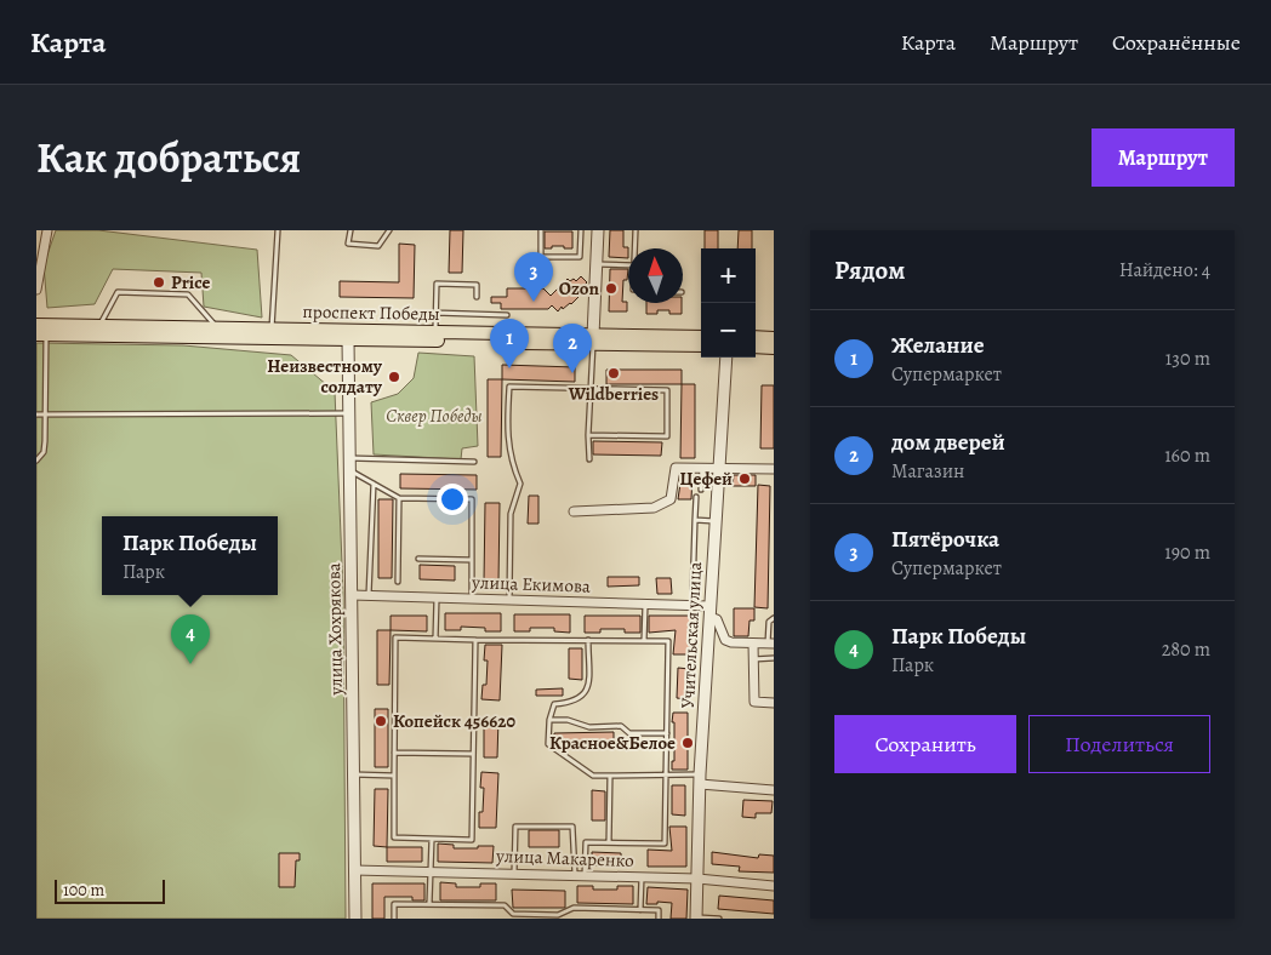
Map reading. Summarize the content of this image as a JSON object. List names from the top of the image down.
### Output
{
  "streets": {
    "main road": ["проспект Победы"],
    "street": [
      "улица Екимова",
      "улица Хохрякова",
      "Учительская улица",
      "улица Макаренко"
    ]
  },
  "crossings": [
    ["проспект Победы", "улица Хохрякова"],
    ["улица Екимова", "улица Хохрякова"],
    ["улица Екимова", "Учительская улица"],
    ["улица Хохрякова", "улица Макаренко"],
    ["Учительская улица", "улица Макаренко"]
  ],
  "parks": ["Сквер Победы"],
  "places": [
    "Price",
    "Ozon",
    "Wildberries",
    "Неизвестному солдату",
    "Цефей",
    "Копейск 456620",
    "Красное&Белое"
  ],
  "scale_bar": "100 m",
  "north": "top",
  "page": {
    "header": "Карта",
    "nav": ["Карта", "Маршрут", "Сохранённые"],
    "title": "Как добраться",
    "buttons": [
      "Маршрут",
      ["Сохранить", "Поделиться"]
    ],
    "heading": ["Рядом", "Найдено: 4"],
    "map_buttons": ["+", "−"],
    "pins": [
      "3",
      "1",
      "2",
      "4"
    ],
    "list": [
      {
        "mark": "1",
        "name": "Желание",
        "note": "Супермаркет",
        "value": "130 m"
      },
      {
        "mark": "2",
        "name": "дом дверей",
        "note": "Магазин",
        "value": "160 m"
      },
      {
        "mark": "3",
        "name": "Пятёрочка",
        "note": "Супермаркет",
        "value": "190 m"
      },
      {
        "mark": "4",
        "name": "Парк Победы",
        "note": "Парк",
        "value": "280 m"
      }
    ],
    "popup": ["Парк Победы", "Парк"],
    "scale": "100 m"
  }
}
